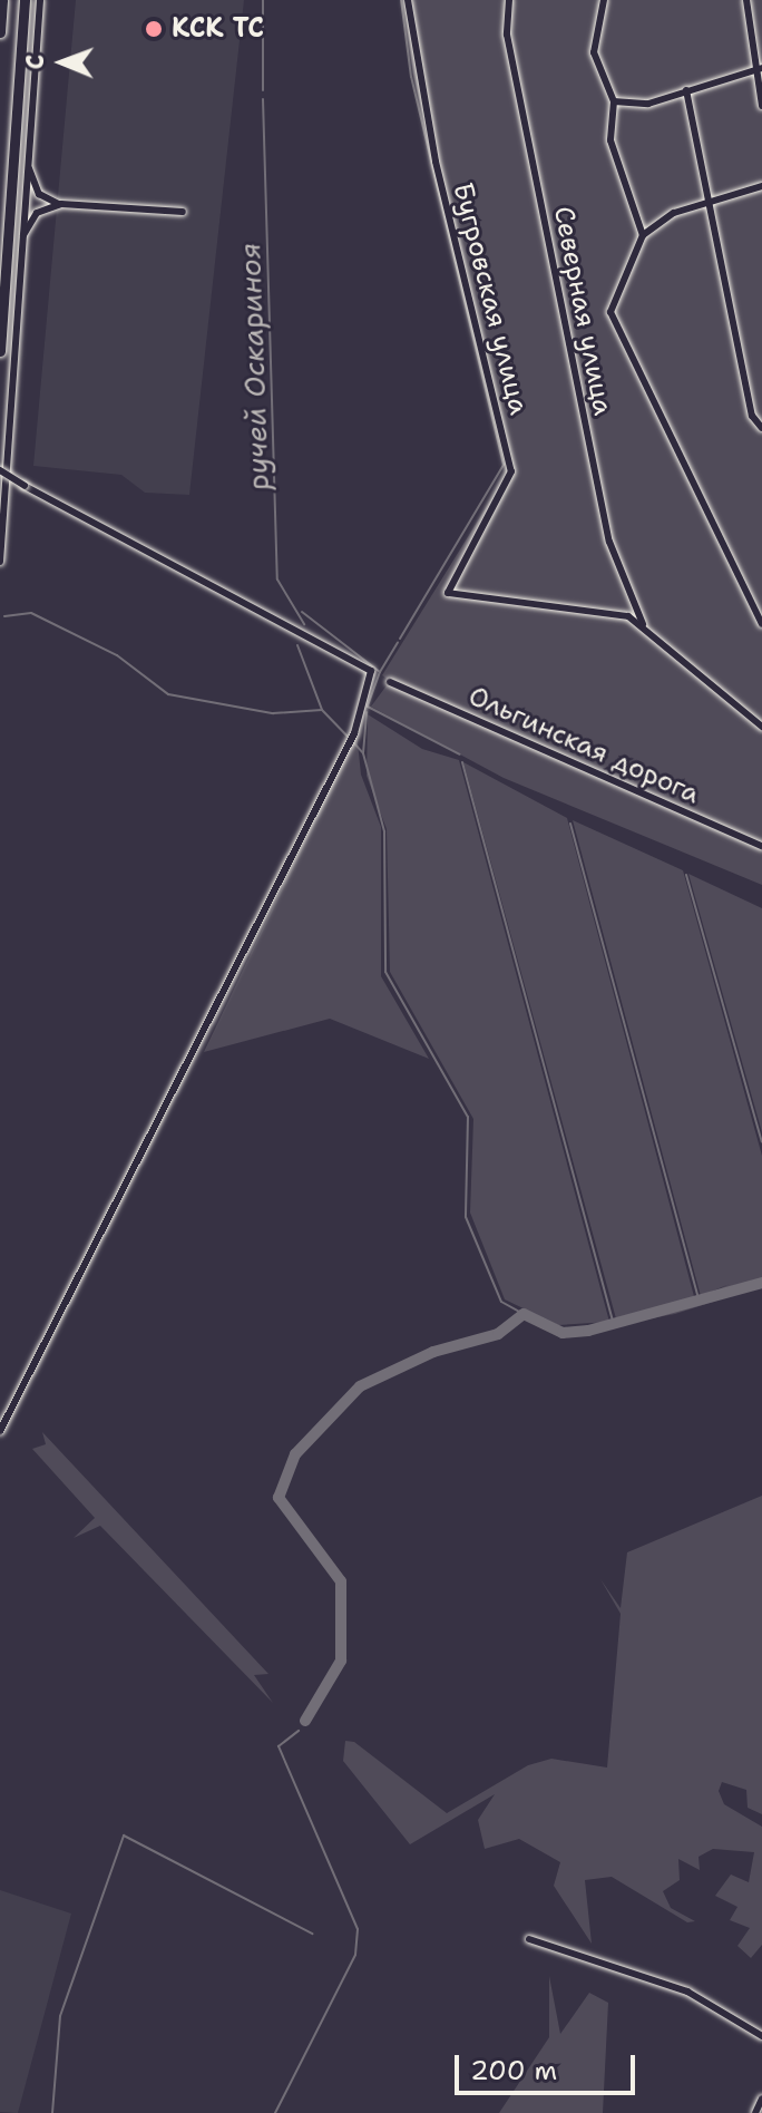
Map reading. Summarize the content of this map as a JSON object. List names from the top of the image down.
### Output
{
  "streets": {
    "street": ["Бугровская улица", "Северная улица", "Ольгинская дорога"]
  },
  "crossings": [
    ["Бугровская улица", "Северная улица"]
  ],
  "water": ["ручей Оскариноя"],
  "places": ["КСК ТС"],
  "scale_bar": "200 m",
  "north": "left"
}
